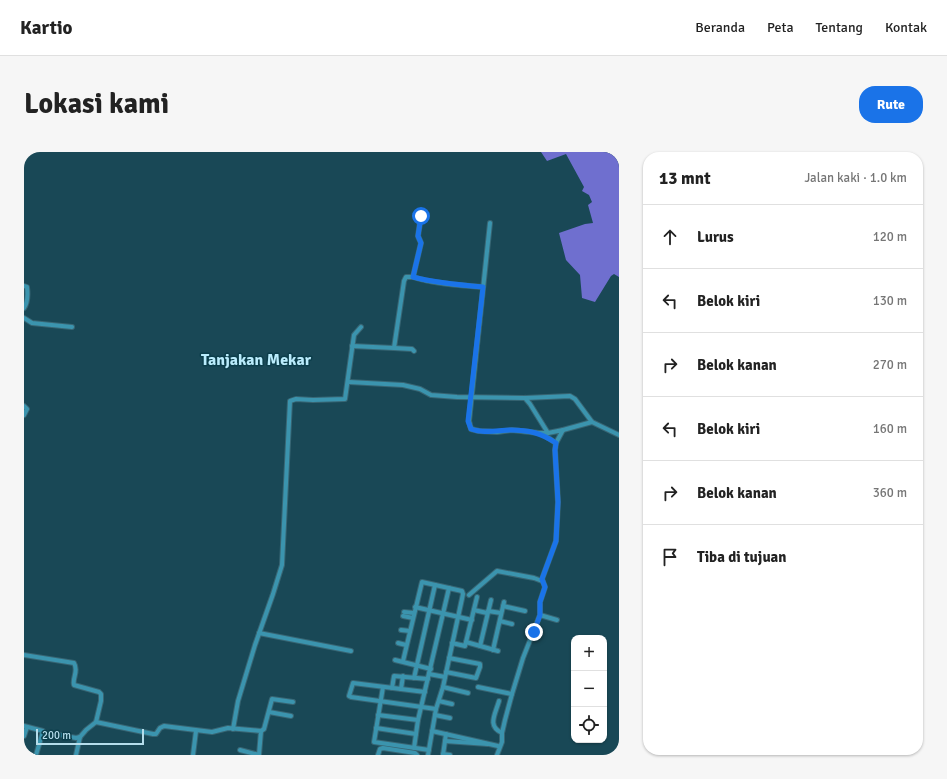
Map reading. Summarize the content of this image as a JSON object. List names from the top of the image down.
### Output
{
  "districts": ["Tanjakan Mekar"],
  "scale_bar": "200 m",
  "page": {
    "header": "Kartio",
    "nav": [
      "Beranda",
      "Peta",
      "Tentang",
      "Kontak"
    ],
    "buttons": "Rute",
    "title": "Lokasi kami",
    "heading": ["13 mnt", "Jalan kaki · 1.0 km"],
    "list": [
      ["Lurus", "120 m"],
      ["Belok kiri", "130 m"],
      ["Belok kanan", "270 m"],
      ["Belok kiri", "160 m"],
      ["Belok kanan", "360 m"],
      "Tiba di tujuan"
    ],
    "map_buttons": ["+", "−"],
    "scale": "200 m"
  }
}
